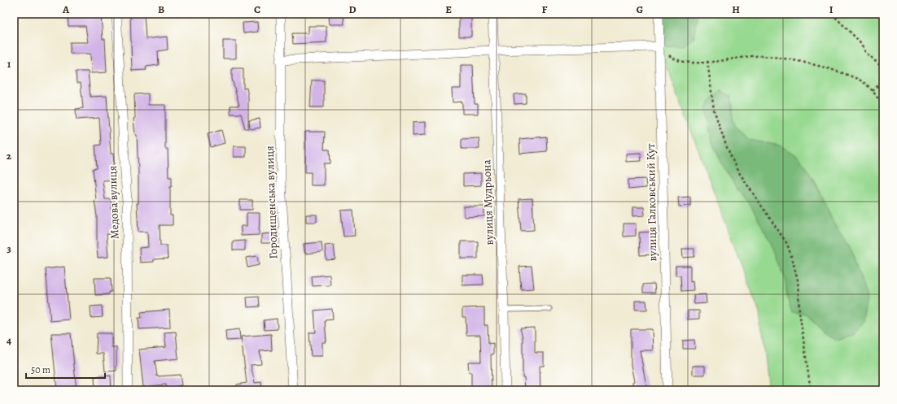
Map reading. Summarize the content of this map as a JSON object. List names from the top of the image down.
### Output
{
  "streets": {
    "street": [
      "Медова вулиця",
      "Городищенська вулиця",
      "вулиця Мудрьона",
      "вулиця Галковський Кут"
    ]
  },
  "scale_bar": "50 m",
  "grid": {
    "columns": [
      "A",
      "B",
      "C",
      "D",
      "E",
      "F",
      "G",
      "H",
      "I"
    ],
    "rows": [
      "1",
      "2",
      "3",
      "4"
    ]
  }
}
